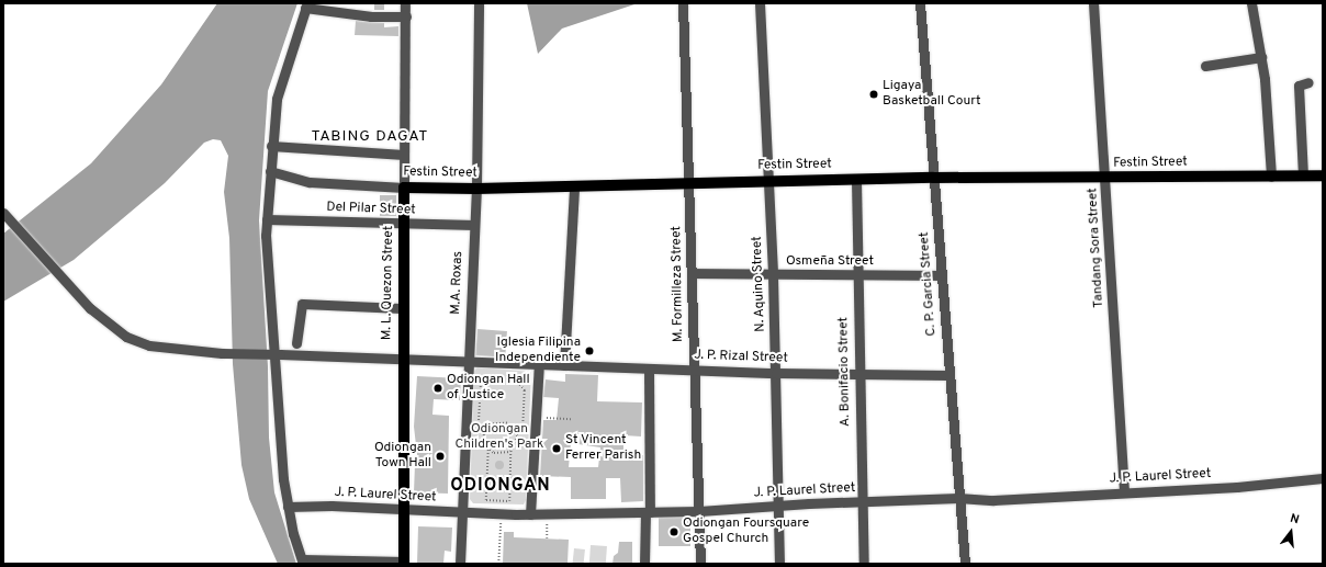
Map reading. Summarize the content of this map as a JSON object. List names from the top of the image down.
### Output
{
  "streets": {
    "main road": ["Festin Street", "M. L. Quezon Street"],
    "street": [
      "Del Pilar Street",
      "Tandang Sora Street",
      "Osmeña Street",
      "M.A. Roxas",
      "M. Formilleza Street",
      "N. Aquino Street",
      "C. P. Garcia Street",
      "J. P. Rizal Street",
      "A. Bonifacio Street",
      "J. P. Laurel Street"
    ]
  },
  "crossings": [
    ["Festin Street", "Tandang Sora Street"],
    ["Festin Street", "M. L. Quezon Street"],
    ["Festin Street", "M.A. Roxas"],
    ["Festin Street", "M. Formilleza Street"],
    ["Festin Street", "N. Aquino Street"],
    ["Festin Street", "C. P. Garcia Street"],
    ["Festin Street", "A. Bonifacio Street"],
    ["Del Pilar Street", "M. L. Quezon Street"],
    ["Del Pilar Street", "M.A. Roxas"],
    ["Tandang Sora Street", "J. P. Laurel Street"],
    ["Osmeña Street", "M. Formilleza Street"],
    ["Osmeña Street", "N. Aquino Street"],
    ["Osmeña Street", "C. P. Garcia Street"],
    ["Osmeña Street", "A. Bonifacio Street"],
    ["M. L. Quezon Street", "J. P. Rizal Street"],
    ["M. L. Quezon Street", "J. P. Laurel Street"],
    ["M.A. Roxas", "J. P. Rizal Street"],
    ["M.A. Roxas", "J. P. Laurel Street"],
    ["M. Formilleza Street", "J. P. Rizal Street"],
    ["M. Formilleza Street", "J. P. Laurel Street"],
    ["N. Aquino Street", "J. P. Rizal Street"],
    ["N. Aquino Street", "J. P. Laurel Street"],
    ["C. P. Garcia Street", "J. P. Rizal Street"],
    ["C. P. Garcia Street", "J. P. Laurel Street"],
    ["J. P. Rizal Street", "A. Bonifacio Street"],
    ["A. Bonifacio Street", "J. P. Laurel Street"]
  ],
  "districts": ["TABING DAGAT", "ODIONGAN"],
  "parks": ["Odiongan Children's Park"],
  "places": [
    "Ligaya Basketball Court",
    "Iglesia Filipina Independiente",
    "Odiongan Hall of Justice",
    "St Vincent Ferrer Parish",
    "Odiongan Town Hall",
    "Odiongan Foursquare Gospel Church"
  ],
  "north": "top"
}
